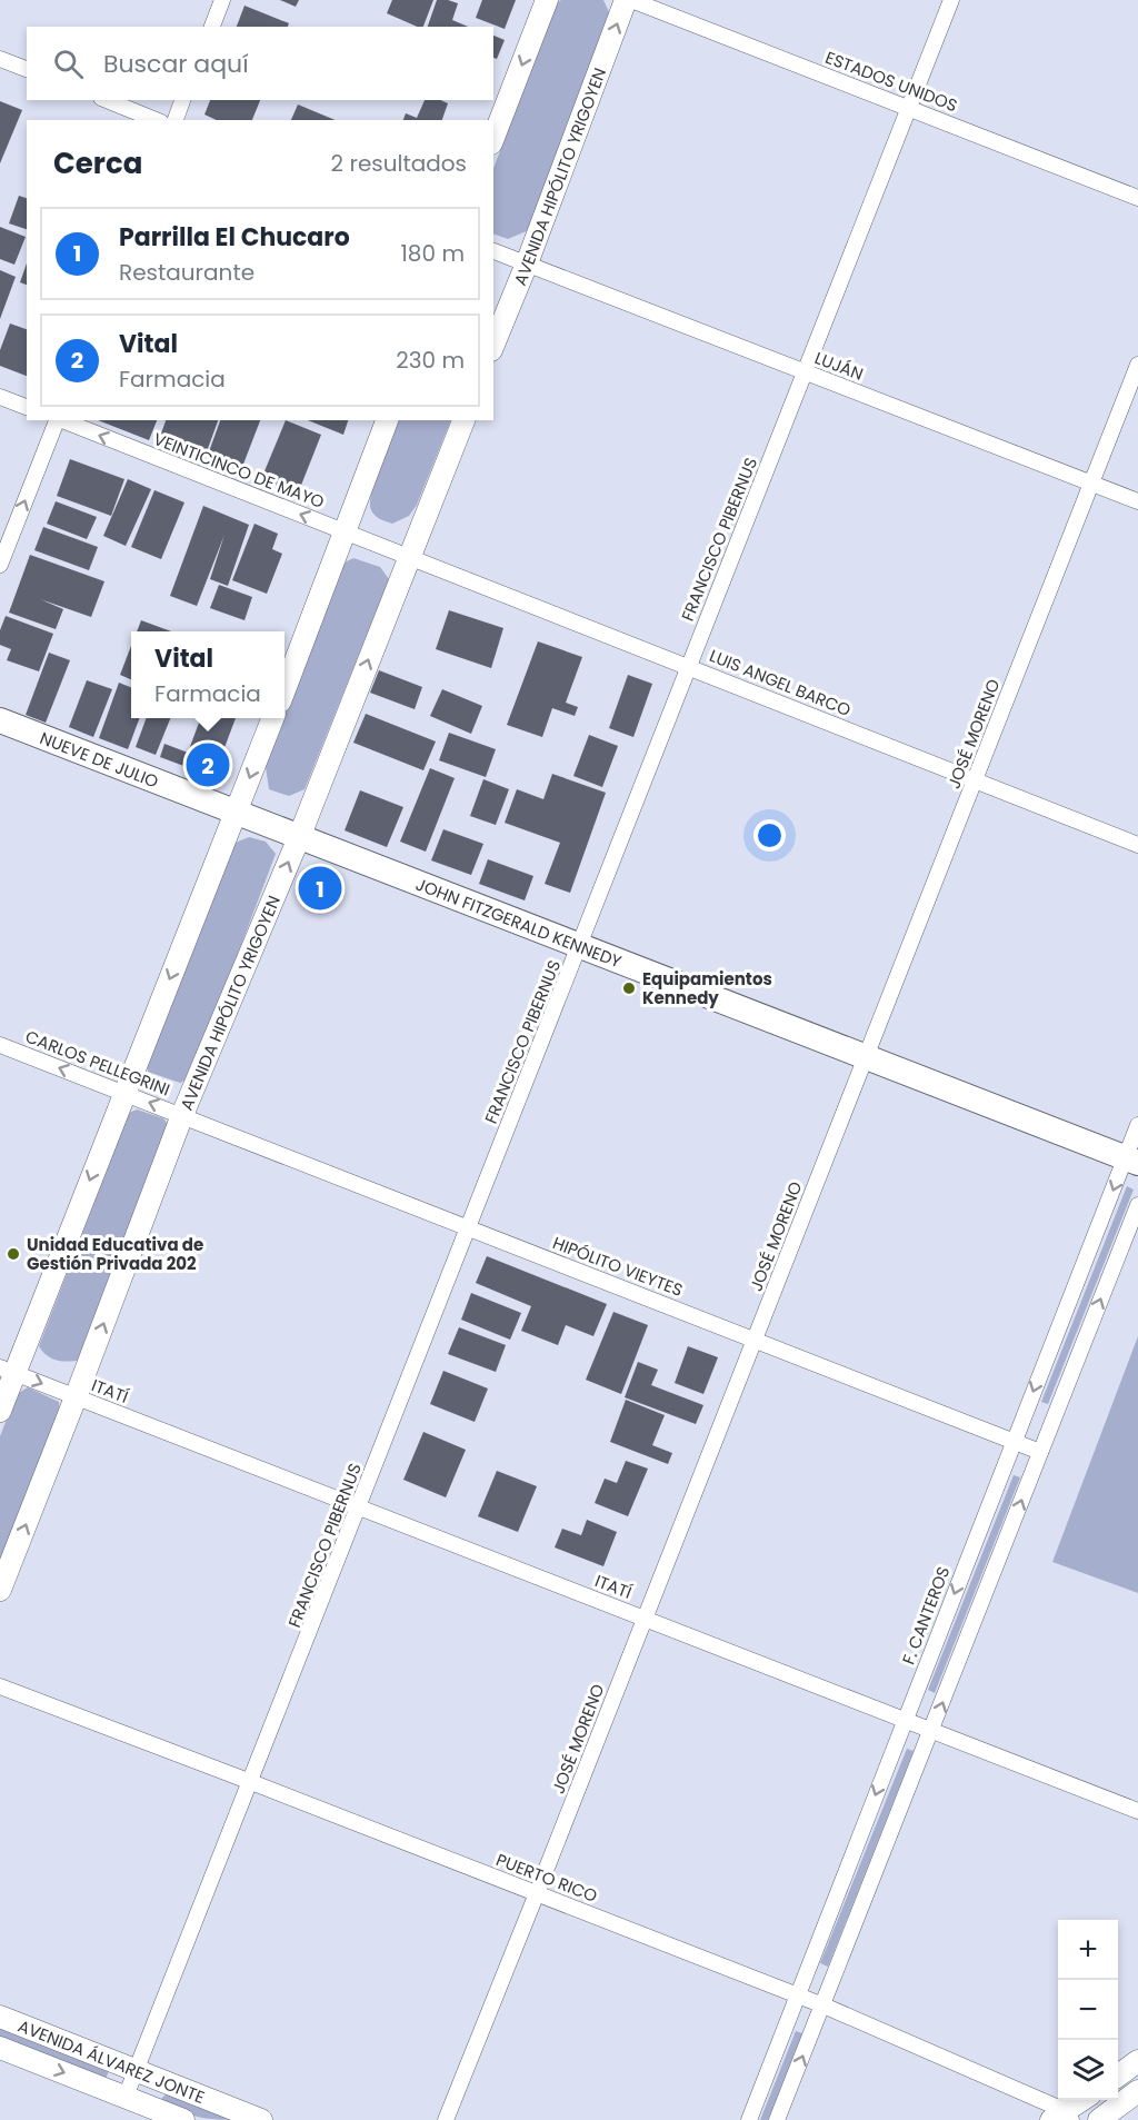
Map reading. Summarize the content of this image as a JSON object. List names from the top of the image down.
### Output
{
  "streets": {
    "main road": [
      "AVENIDA HIPÓLITO YRIGOYEN",
      "NUEVE DE JULIO",
      "JOHN FITZGERALD KENNEDY",
      "AVENIDA ÁLVAREZ JONTE"
    ],
    "street": [
      "ESTADOS UNIDOS",
      "LUJÁN",
      "VEINTICINCO DE MAYO",
      "FRANCISCO PIBERNUS",
      "LUIS ANGEL BARCO",
      "JOSÉ MORENO",
      "CARLOS PELLEGRINI",
      "HIPÓLITO VIEYTES",
      "ITATÍ",
      "F. CANTEROS",
      "PUERTO RICO"
    ]
  },
  "crossings": [
    ["ESTADOS UNIDOS", "FRANCISCO PIBERNUS"],
    ["AVENIDA HIPÓLITO YRIGOYEN", "LUJÁN"],
    ["AVENIDA HIPÓLITO YRIGOYEN", "VEINTICINCO DE MAYO"],
    ["AVENIDA HIPÓLITO YRIGOYEN", "LUIS ANGEL BARCO"],
    ["AVENIDA HIPÓLITO YRIGOYEN", "JOHN FITZGERALD KENNEDY"],
    ["AVENIDA HIPÓLITO YRIGOYEN", "CARLOS PELLEGRINI"],
    ["AVENIDA HIPÓLITO YRIGOYEN", "HIPÓLITO VIEYTES"],
    ["AVENIDA HIPÓLITO YRIGOYEN", "ITATÍ"],
    ["LUJÁN", "FRANCISCO PIBERNUS"],
    ["LUJÁN", "JOSÉ MORENO"],
    ["VEINTICINCO DE MAYO", "LUIS ANGEL BARCO"],
    ["FRANCISCO PIBERNUS", "LUIS ANGEL BARCO"],
    ["FRANCISCO PIBERNUS", "JOHN FITZGERALD KENNEDY"],
    ["FRANCISCO PIBERNUS", "HIPÓLITO VIEYTES"],
    ["FRANCISCO PIBERNUS", "ITATÍ"],
    ["FRANCISCO PIBERNUS", "PUERTO RICO"],
    ["FRANCISCO PIBERNUS", "AVENIDA ÁLVAREZ JONTE"],
    ["LUIS ANGEL BARCO", "JOSÉ MORENO"],
    ["JOSÉ MORENO", "JOHN FITZGERALD KENNEDY"],
    ["JOSÉ MORENO", "HIPÓLITO VIEYTES"],
    ["JOSÉ MORENO", "ITATÍ"],
    ["JOSÉ MORENO", "PUERTO RICO"],
    ["NUEVE DE JULIO", "JOHN FITZGERALD KENNEDY"],
    ["JOHN FITZGERALD KENNEDY", "F. CANTEROS"],
    ["CARLOS PELLEGRINI", "HIPÓLITO VIEYTES"],
    ["HIPÓLITO VIEYTES", "F. CANTEROS"],
    ["ITATÍ", "F. CANTEROS"],
    ["F. CANTEROS", "PUERTO RICO"]
  ],
  "one_way": ["VEINTICINCO DE MAYO", "CARLOS PELLEGRINI"],
  "places": ["Equipamientos Kennedy", "Unidad Educativa de Gestión Privada 202"],
  "page": {
    "search": "Buscar aquí",
    "heading": ["Cerca", "2 resultados"],
    "list": [
      {
        "mark": "1",
        "name": "Parrilla El Chucaro",
        "note": "Restaurante",
        "value": "180 m"
      },
      {
        "mark": "2",
        "name": "Vital",
        "note": "Farmacia",
        "value": "230 m"
      }
    ],
    "popup": ["Vital", "Farmacia"],
    "pins": ["2", "1"],
    "map_buttons": ["+", "−"]
  }
}
